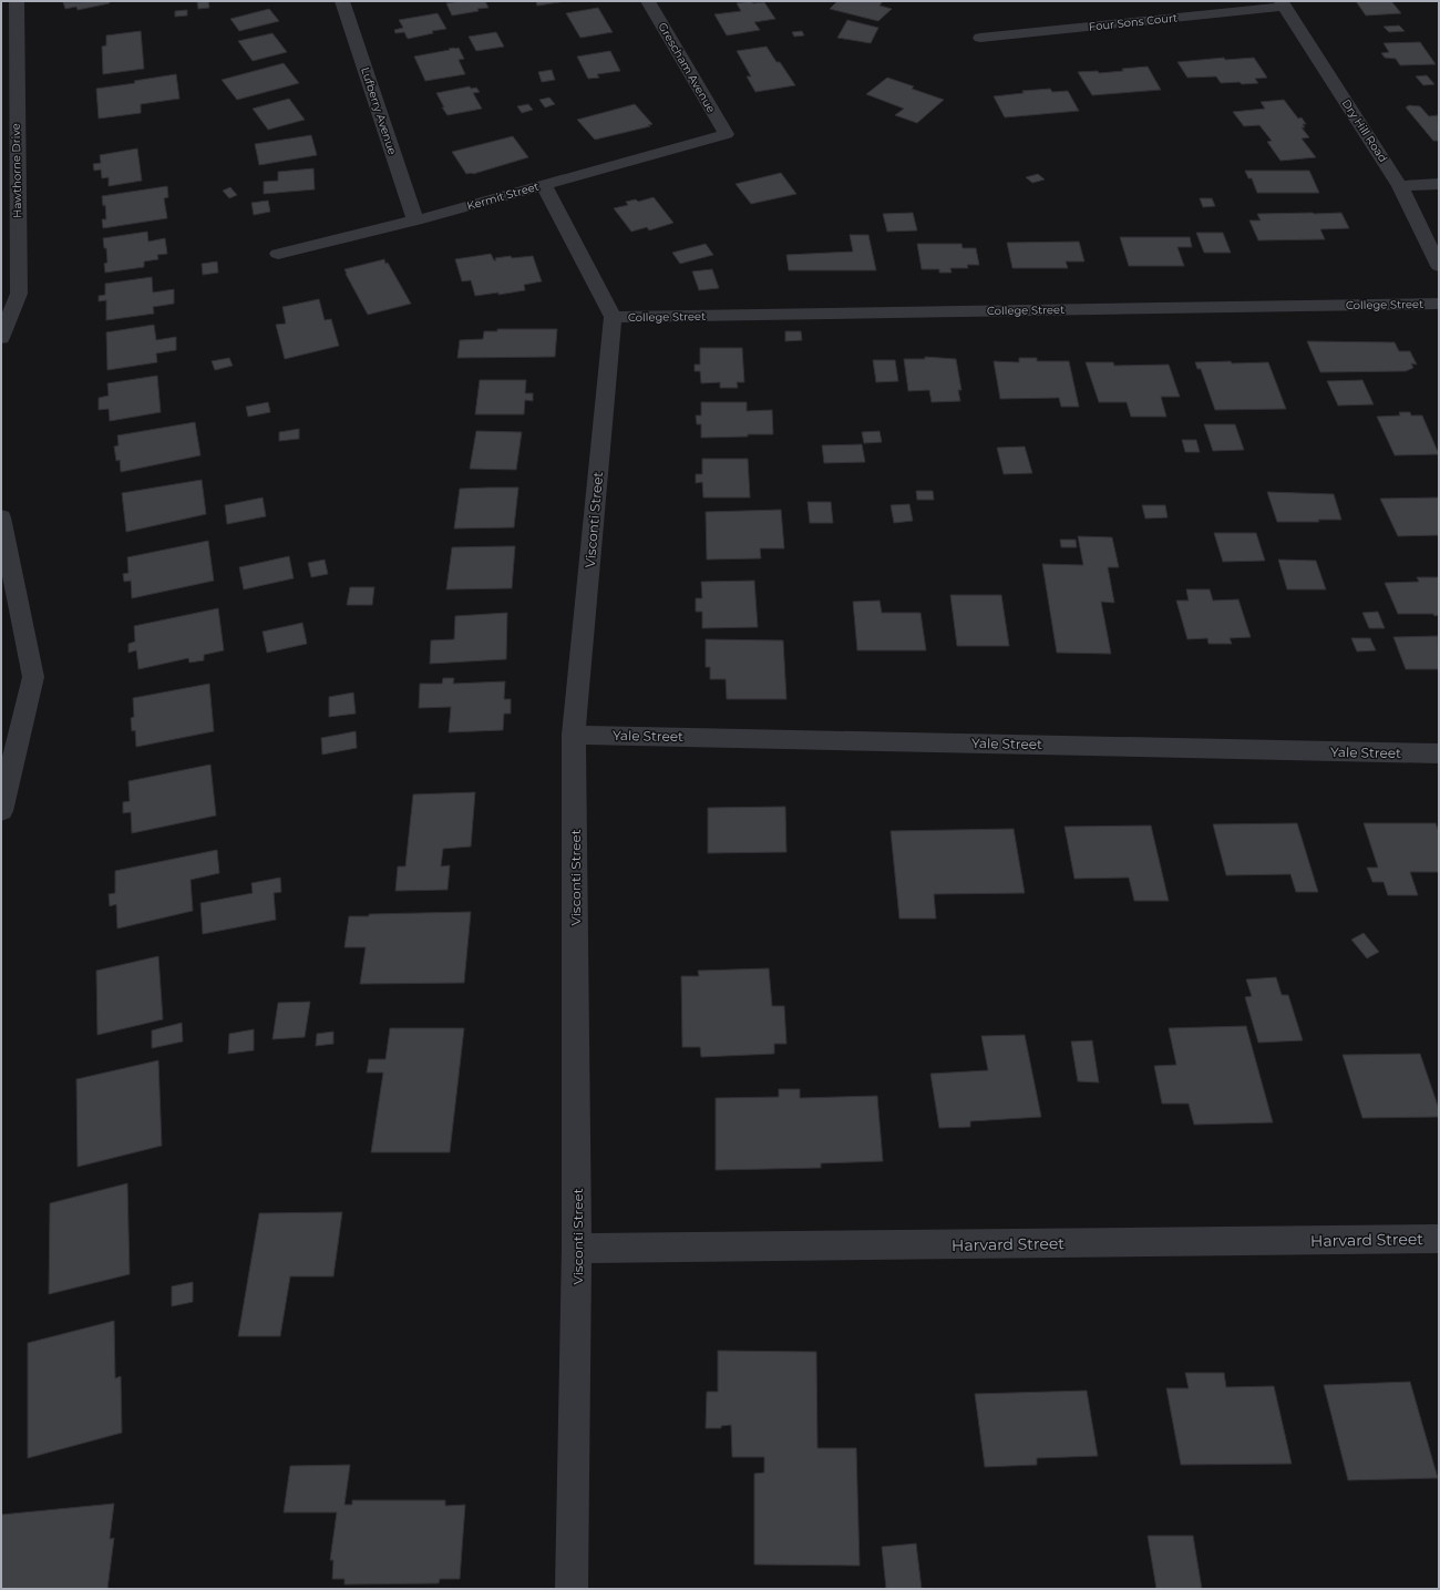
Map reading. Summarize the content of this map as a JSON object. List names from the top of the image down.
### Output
{
  "streets": {
    "street": [
      "Four Sons Court",
      "Grescham Avenue",
      "Lufberry Avenue",
      "Dry Hill Road",
      "Hawthorne Drive",
      "Kermit Street",
      "College Street",
      "Visconti Street",
      "Yale Street",
      "Harvard Street"
    ]
  },
  "crossings": [
    ["Four Sons Court", "Dry Hill Road"],
    ["Grescham Avenue", "Kermit Street"],
    ["Lufberry Avenue", "Kermit Street"],
    ["College Street", "Visconti Street"],
    ["Visconti Street", "Yale Street"],
    ["Visconti Street", "Harvard Street"]
  ]
}
